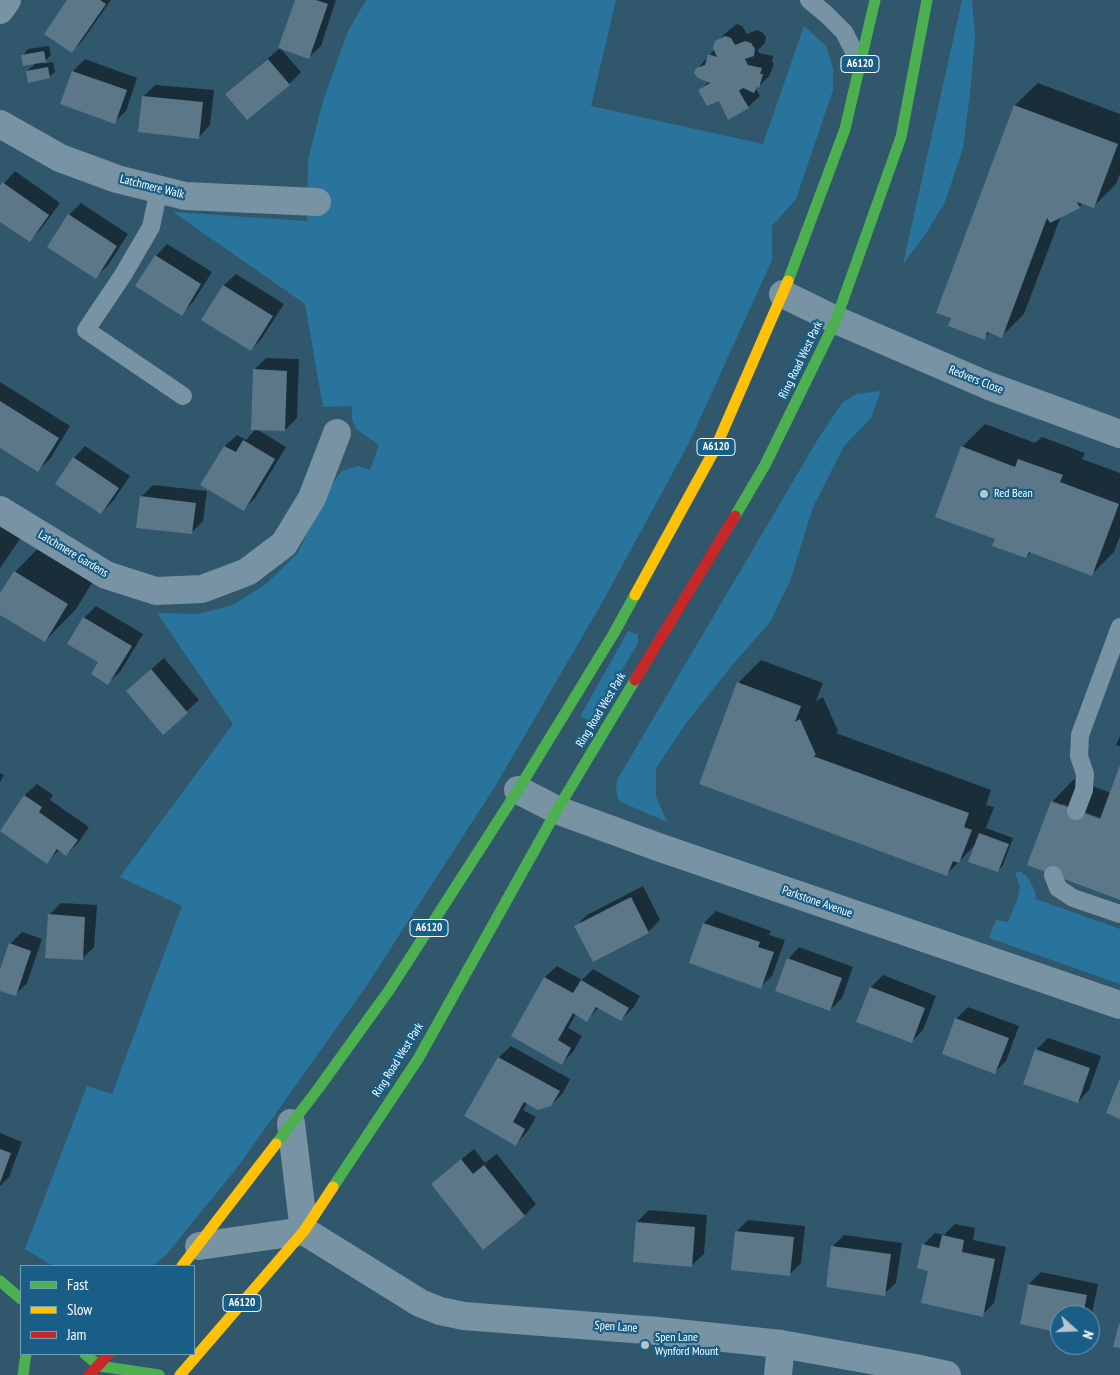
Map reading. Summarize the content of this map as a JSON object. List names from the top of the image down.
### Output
{
  "streets": {
    "main road": ["A6120", "Ring Road West Park"],
    "street": [
      "Latchmere Walk",
      "Redvers Close",
      "Latchmere Gardens",
      "Parkstone Avenue",
      "Spen Lane"
    ]
  },
  "crossings": [
    ["A6120", "Redvers Close"],
    ["A6120", "Parkstone Avenue"],
    ["Ring Road West Park", "Redvers Close"],
    ["Ring Road West Park", "Parkstone Avenue"],
    ["Ring Road West Park", "Spen Lane"]
  ],
  "places": ["Red Bean", "Spen Lane Wynford Mount"],
  "legend": ["Fast", "Slow", "Jam"],
  "north": "right"
}
